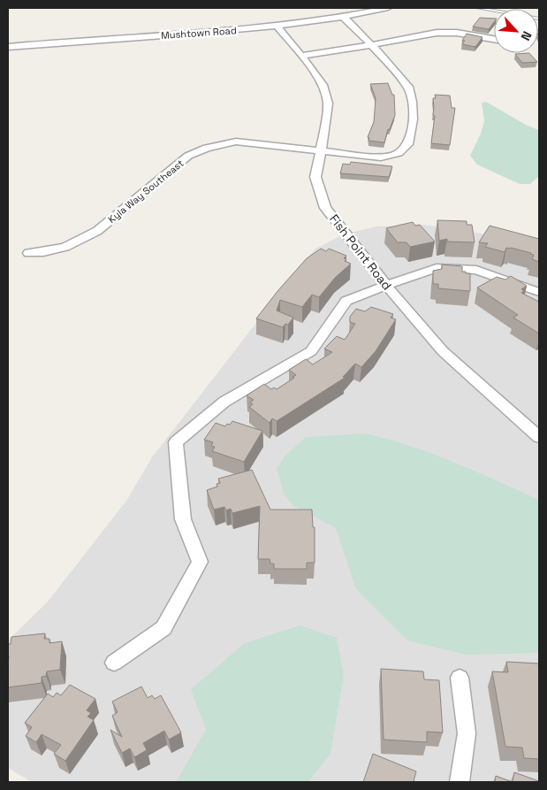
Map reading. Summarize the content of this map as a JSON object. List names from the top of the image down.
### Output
{
  "streets": {
    "street": ["Mushtown Road", "Kyla Way Southeast", "Fish Point Road"]
  },
  "crossings": [
    ["Mushtown Road", "Kyla Way Southeast"],
    ["Mushtown Road", "Fish Point Road"],
    ["Kyla Way Southeast", "Fish Point Road"]
  ],
  "north": "bottom right"
}
